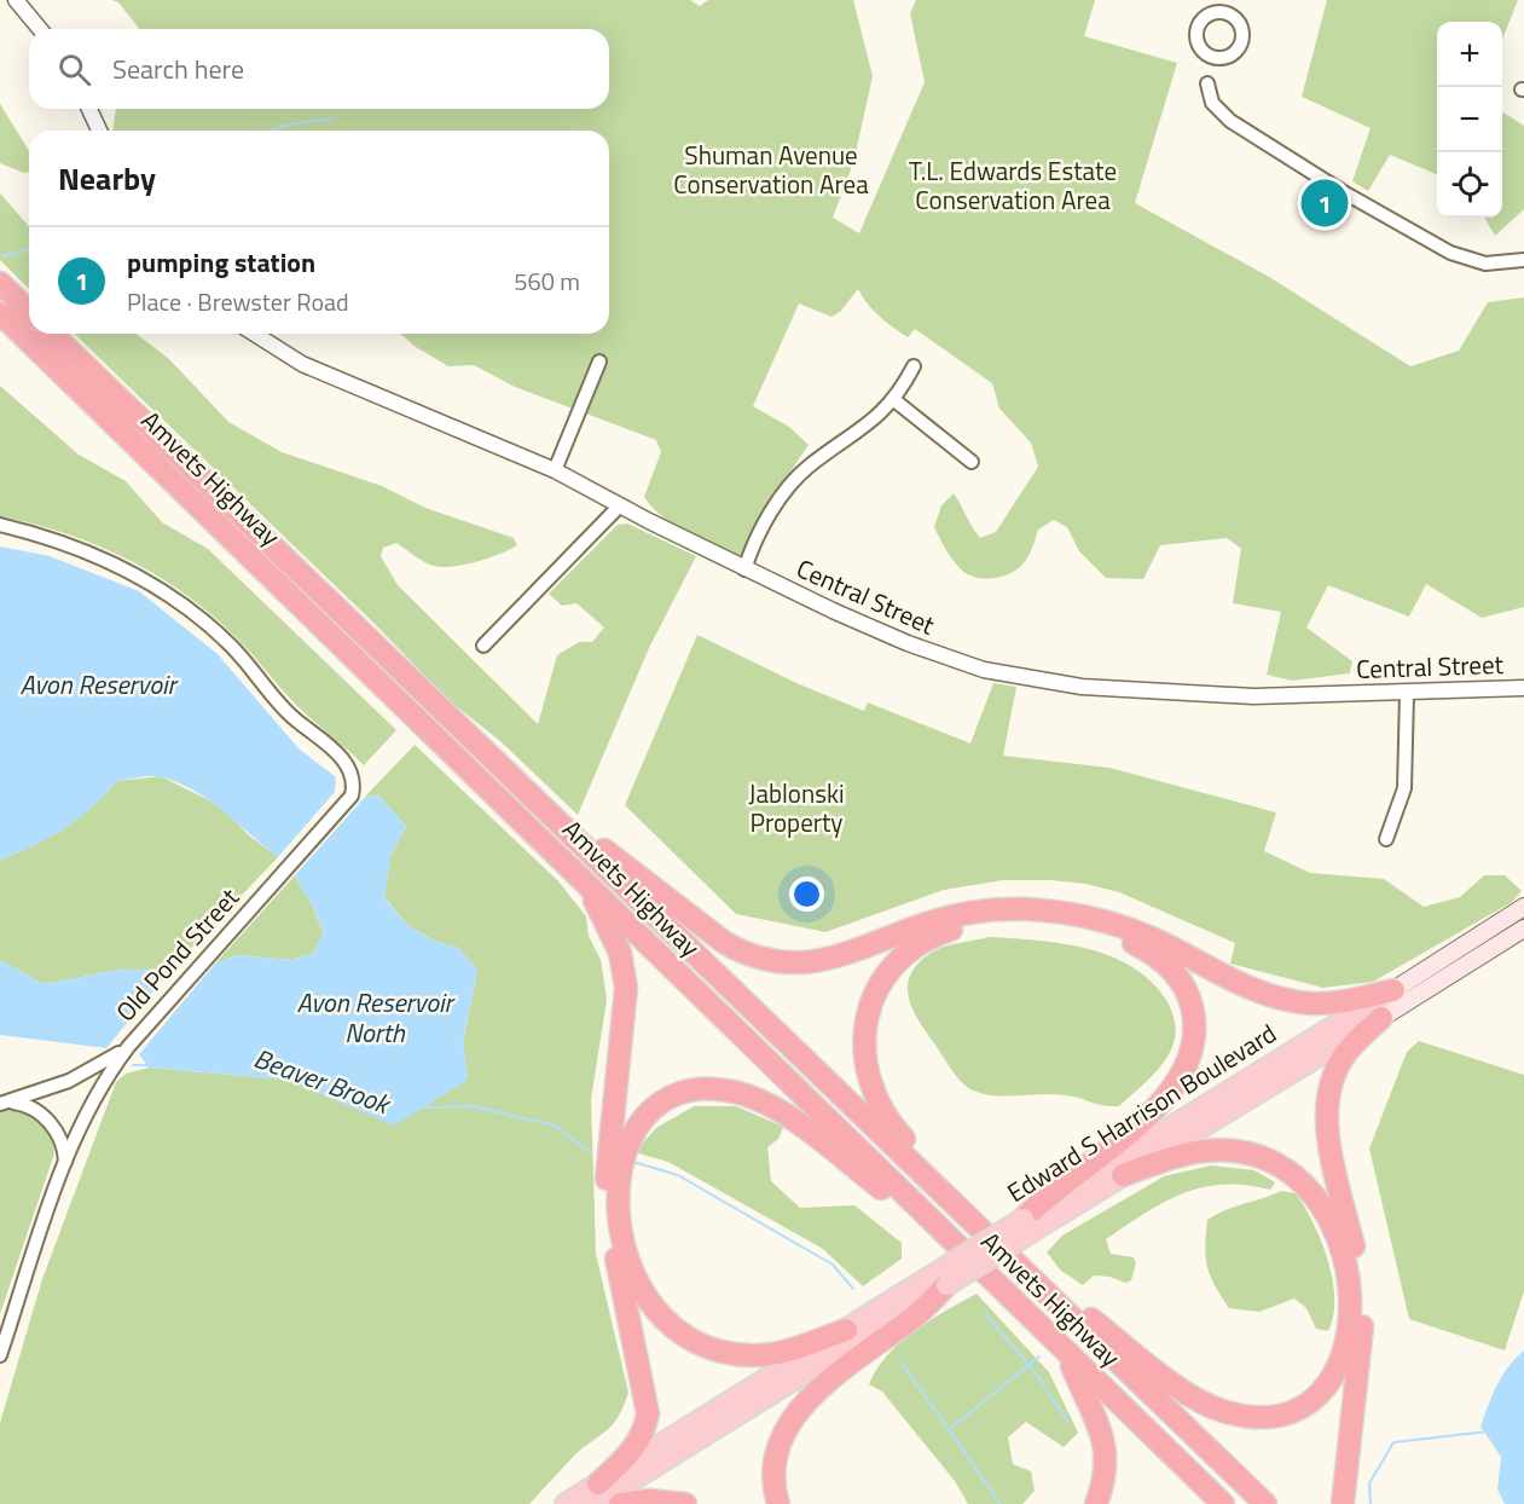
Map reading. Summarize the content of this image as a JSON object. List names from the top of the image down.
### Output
{
  "streets": {
    "highway": ["Amvets Highway"],
    "main road": ["Edward S Harrison Boulevard"],
    "street": ["Central Street", "Old Pond Street"]
  },
  "water": ["Avon Reservoir", "Avon Reservoir North", "Beaver Brook"],
  "parks": ["Shuman Avenue Conservation Area", "T.L. Edwards Estate Conservation Area", "Jablonski Property"],
  "page": {
    "map_buttons": ["+", "−"],
    "search": "Search here",
    "heading": "Nearby",
    "pins": "1",
    "list": [
      {
        "mark": "1",
        "name": "pumping station",
        "note": "Place · Brewster Road",
        "value": "560 m"
      }
    ]
  }
}
